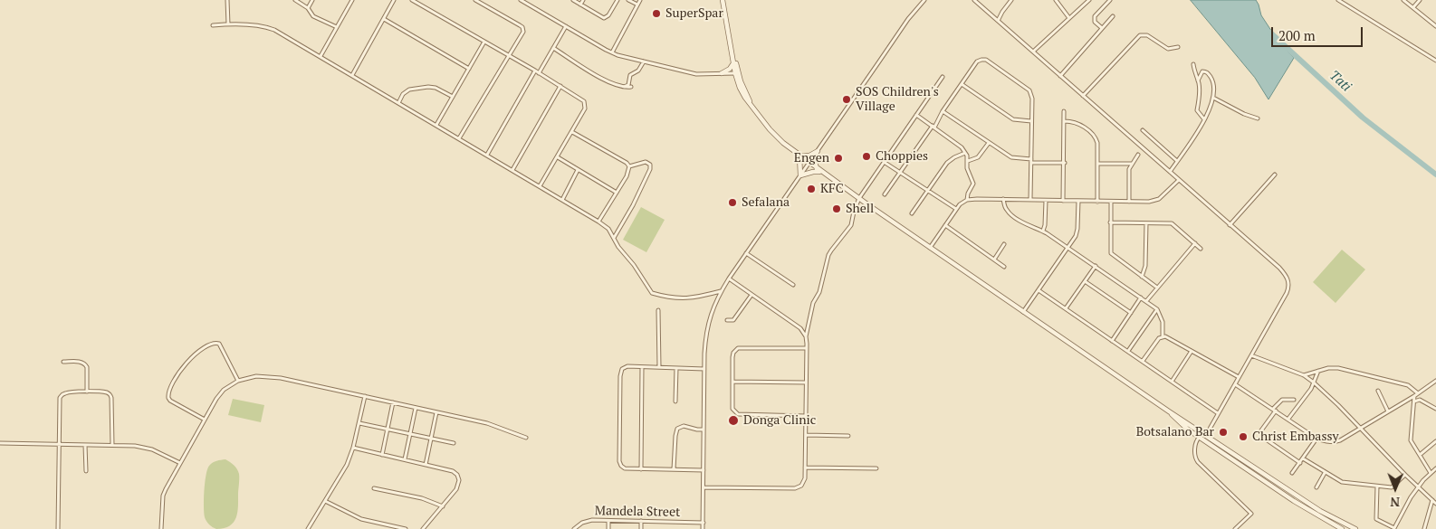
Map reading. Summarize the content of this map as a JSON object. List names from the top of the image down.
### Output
{
  "streets": {
    "street": ["Mandela Street"]
  },
  "water": ["Tati"],
  "places": [
    "SuperSpar",
    "SOS Children's Village",
    "Choppies",
    "Engen",
    "KFC",
    "Sefalana",
    "Shell",
    "Donga Clinic",
    "Botsalano Bar",
    "Christ Embassy"
  ],
  "scale_bar": "200 m",
  "north": "bottom"
}
